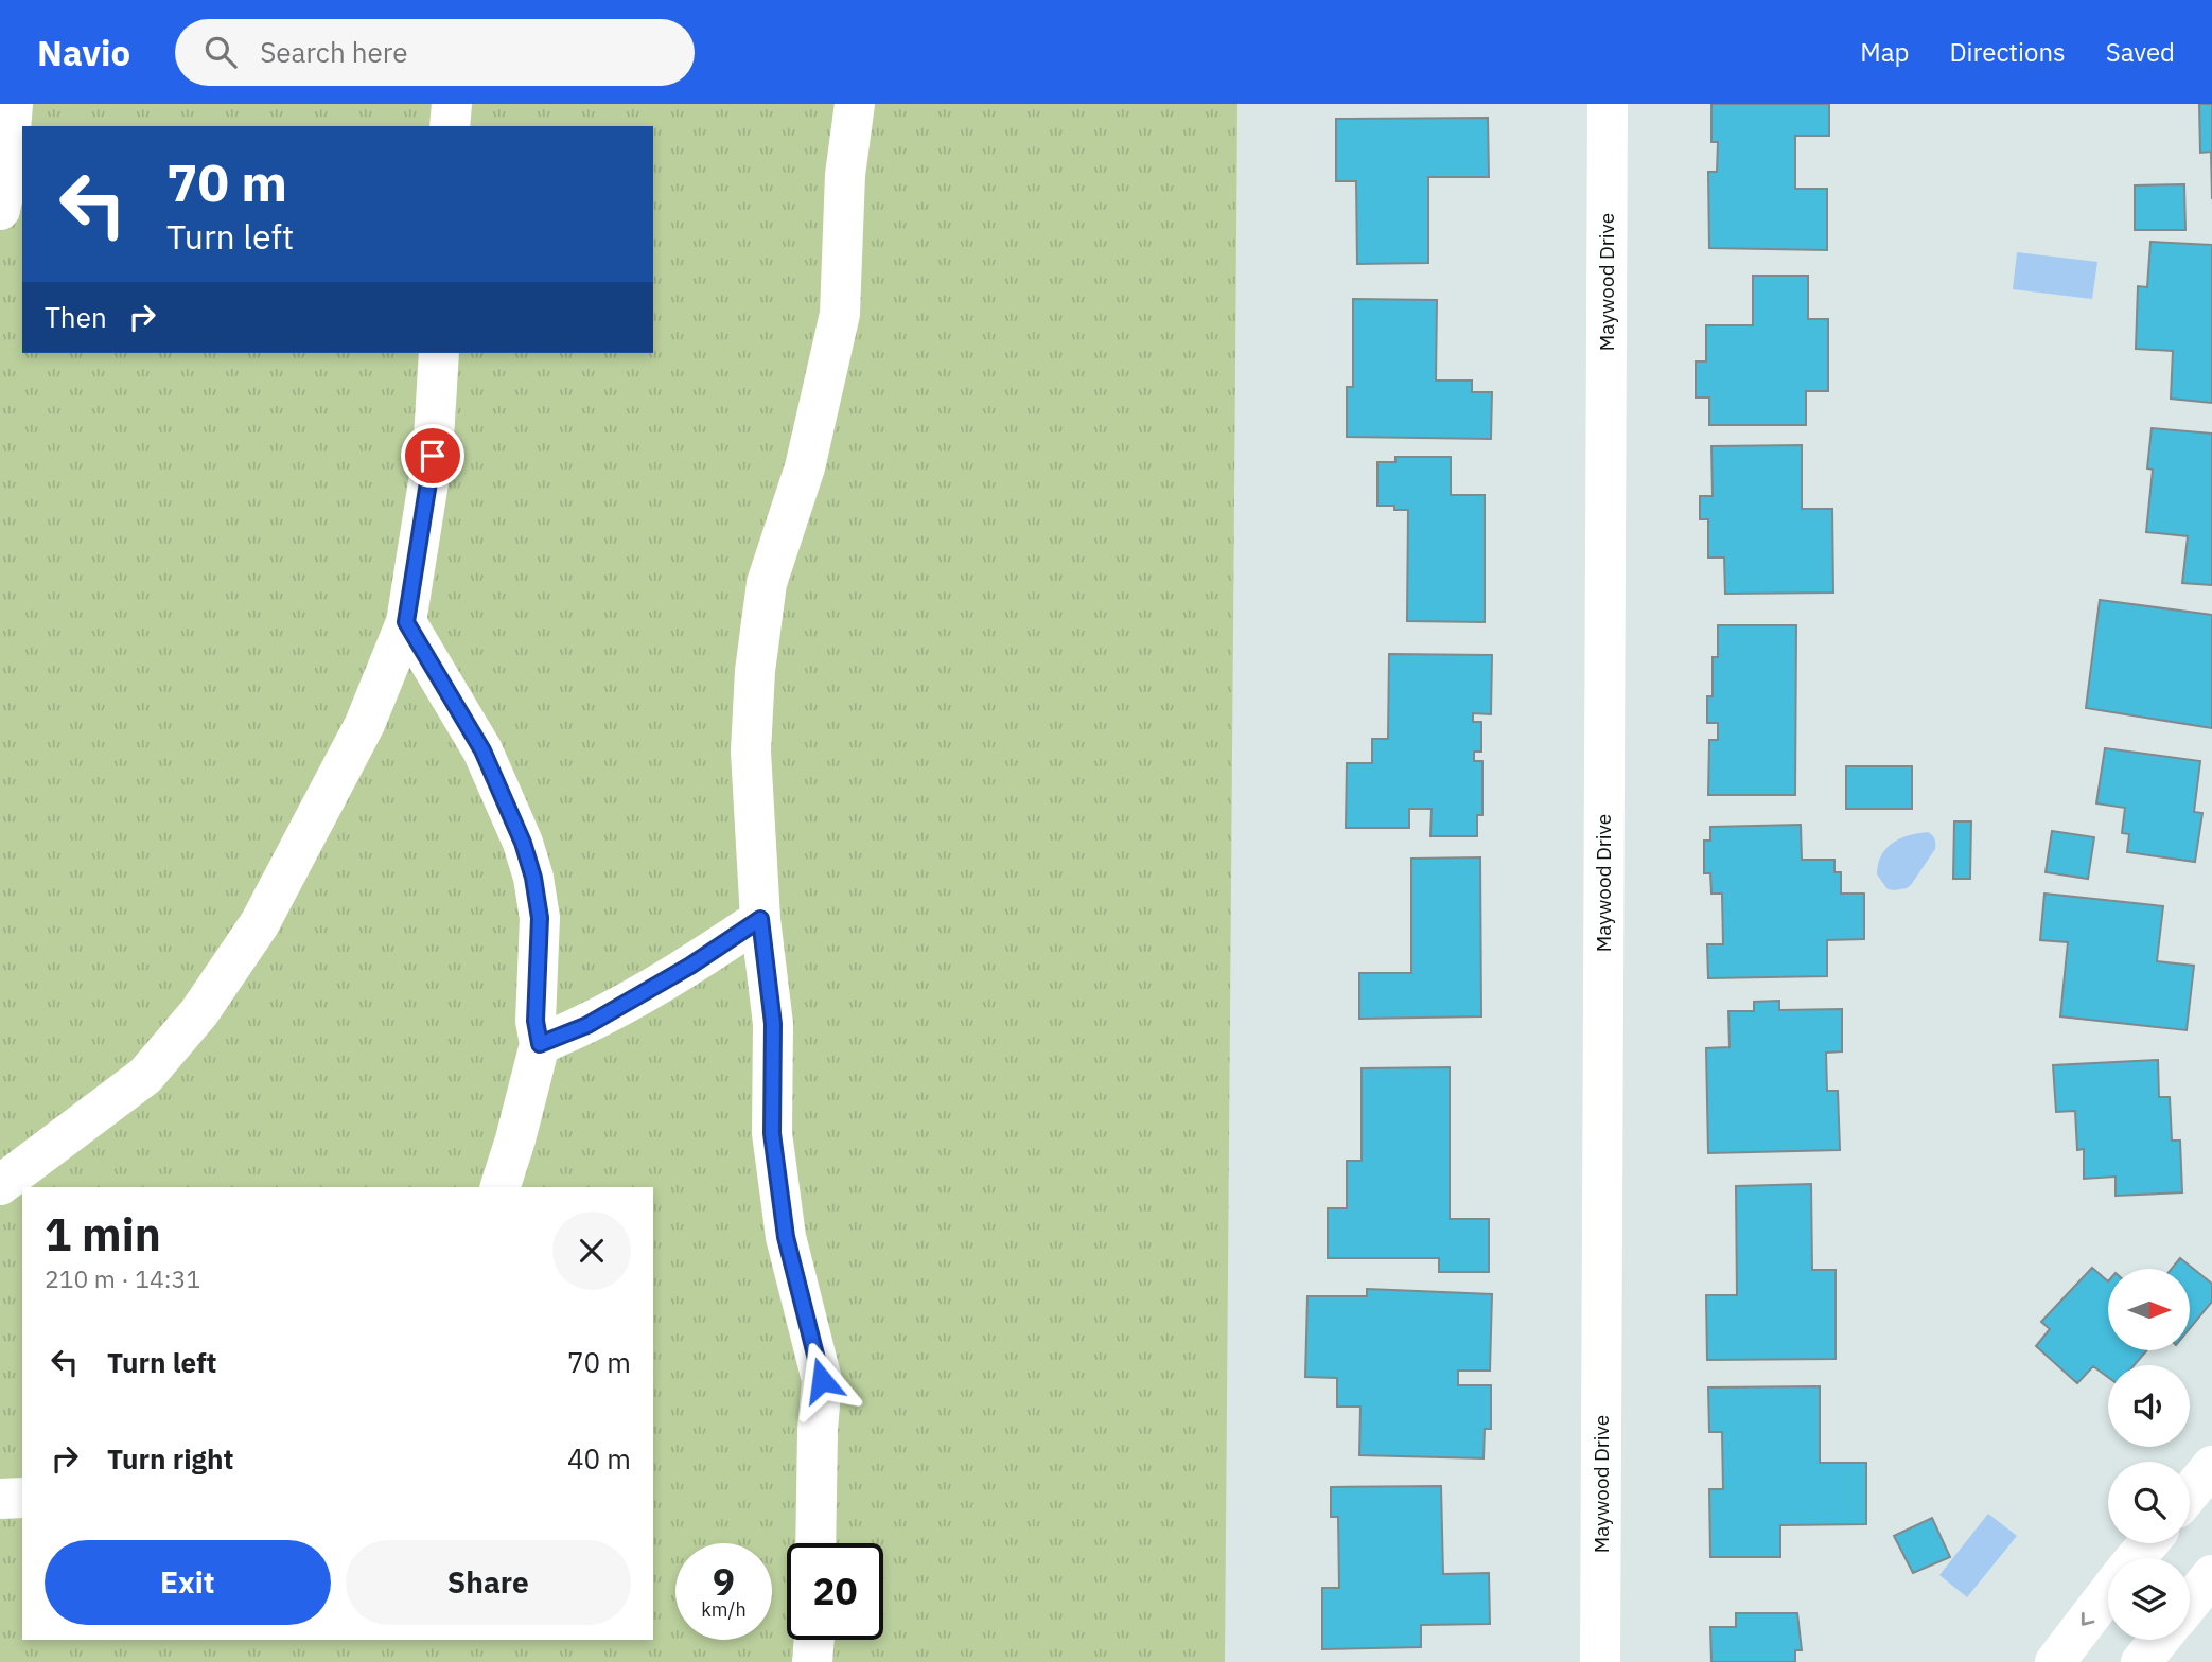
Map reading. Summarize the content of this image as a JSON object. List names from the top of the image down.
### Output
{
  "streets": {
    "street": ["Maywood Drive"]
  },
  "north": "right",
  "page": {
    "header": "Navio",
    "search": "Search here",
    "nav": ["Map", "Directions", "Saved"],
    "turn": ["70 m", "Turn left"],
    "then": "Then",
    "heading": ["1 min", "210 m · 14:31"],
    "list": [
      {
        "name": "Turn left",
        "value": "70 m"
      },
      {
        "name": "Turn right",
        "value": "40 m"
      }
    ],
    "buttons": ["Exit", "Share"],
    "speed": "9 km/h",
    "limit": "20"
  }
}
